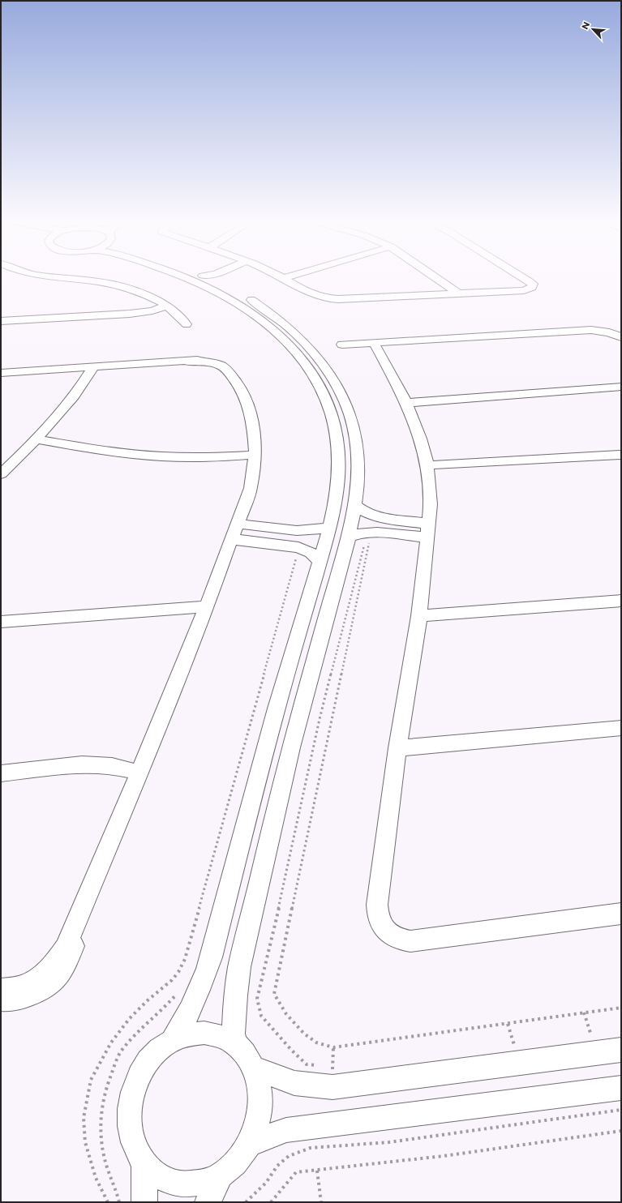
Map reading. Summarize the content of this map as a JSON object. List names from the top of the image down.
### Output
{
  "north": "top left"
}
